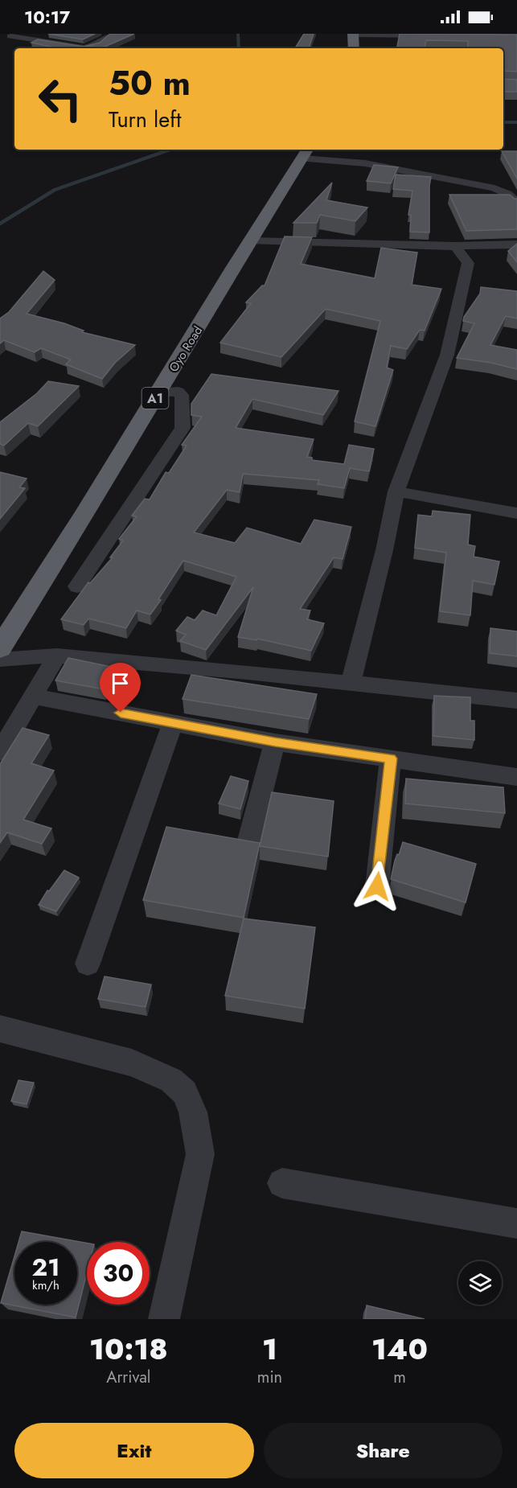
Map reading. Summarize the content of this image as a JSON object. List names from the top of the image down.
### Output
{
  "streets": {
    "highway": ["Oyo Road", "A1"]
  },
  "page": {
    "status": "10:17",
    "turn": ["50 m", "Turn left"],
    "speed": "21 km/h",
    "limit": "30",
    "eta": [
      "10:18",
      "Arrival",
      "1",
      "min",
      "140",
      "m"
    ],
    "buttons": ["Exit", "Share"]
  }
}
